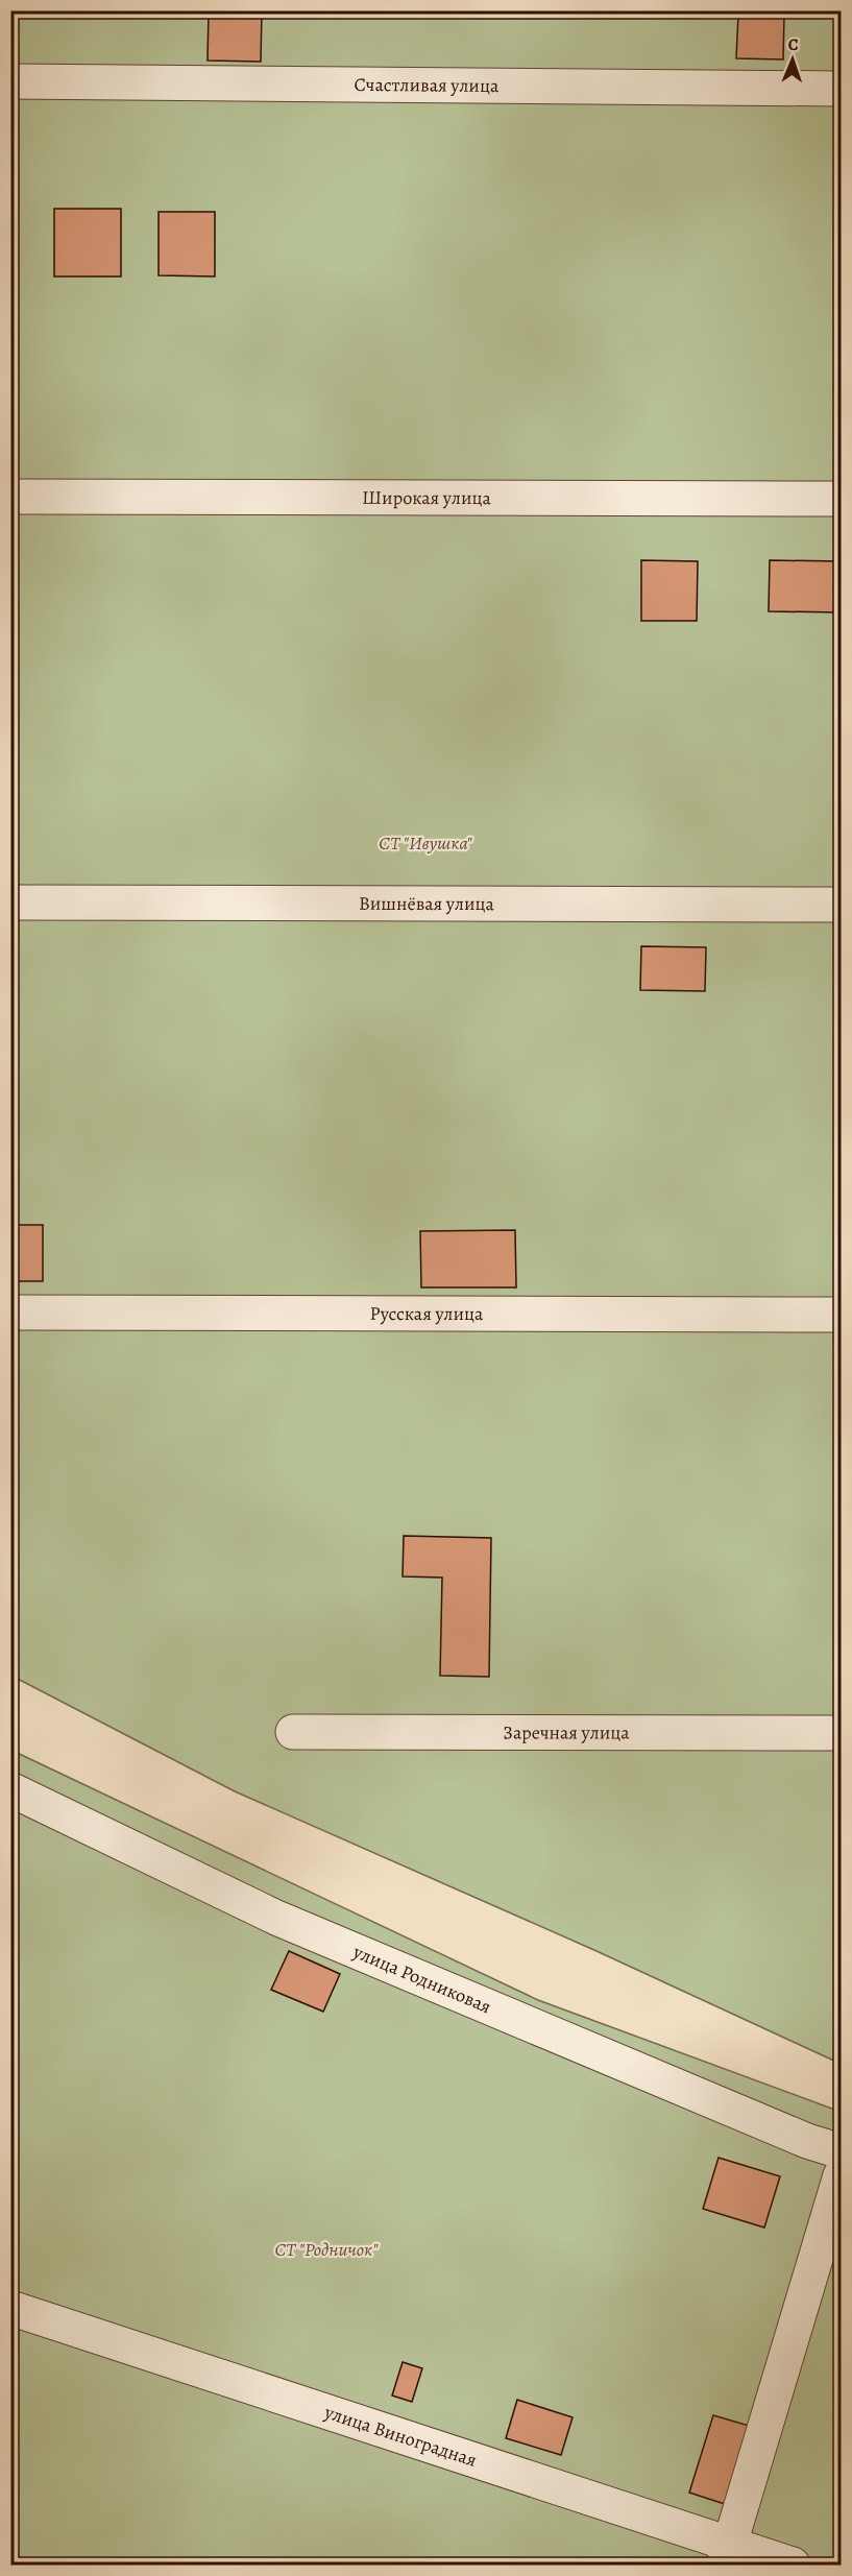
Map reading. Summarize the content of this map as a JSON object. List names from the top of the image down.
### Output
{
  "streets": {
    "street": [
      "Счастливая улица",
      "Широкая улица",
      "Вишнёвая улица",
      "Русская улица",
      "Заречная улица",
      "улица Родниковая",
      "улица Виноградная"
    ]
  },
  "parks": ["СТ \"Ивушка\"", "СТ \"Родничок\""],
  "north": "top"
}
